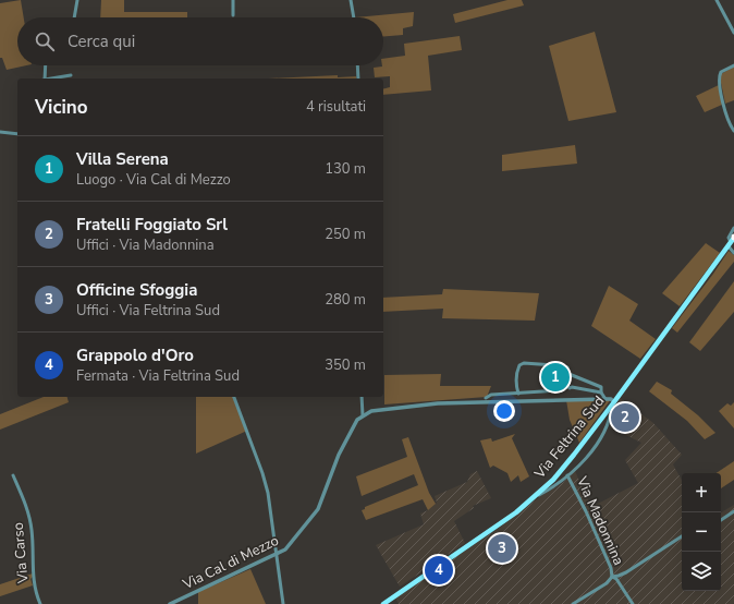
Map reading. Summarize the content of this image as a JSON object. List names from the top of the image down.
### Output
{
  "streets": {
    "main road": ["Via Feltrina Sud"],
    "street": ["Via Madonnina", "Via Carso", "Via Cal di Mezzo"]
  },
  "crossings": [
    ["Via Feltrina Sud", "Via Madonnina"]
  ],
  "page": {
    "search": "Cerca qui",
    "heading": ["Vicino", "4 risultati"],
    "list": [
      {
        "mark": "1",
        "name": "Villa Serena",
        "note": "Luogo · Via Cal di Mezzo",
        "value": "130 m"
      },
      {
        "mark": "2",
        "name": "Fratelli Foggiato Srl",
        "note": "Uffici · Via Madonnina",
        "value": "250 m"
      },
      {
        "mark": "3",
        "name": "Officine Sfoggia",
        "note": "Uffici · Via Feltrina Sud",
        "value": "280 m"
      },
      {
        "mark": "4",
        "name": "Grappolo d'Oro",
        "note": "Fermata · Via Feltrina Sud",
        "value": "350 m"
      }
    ],
    "pins": [
      "1",
      "2",
      "3",
      "4"
    ],
    "map_buttons": ["+", "−"]
  }
}
